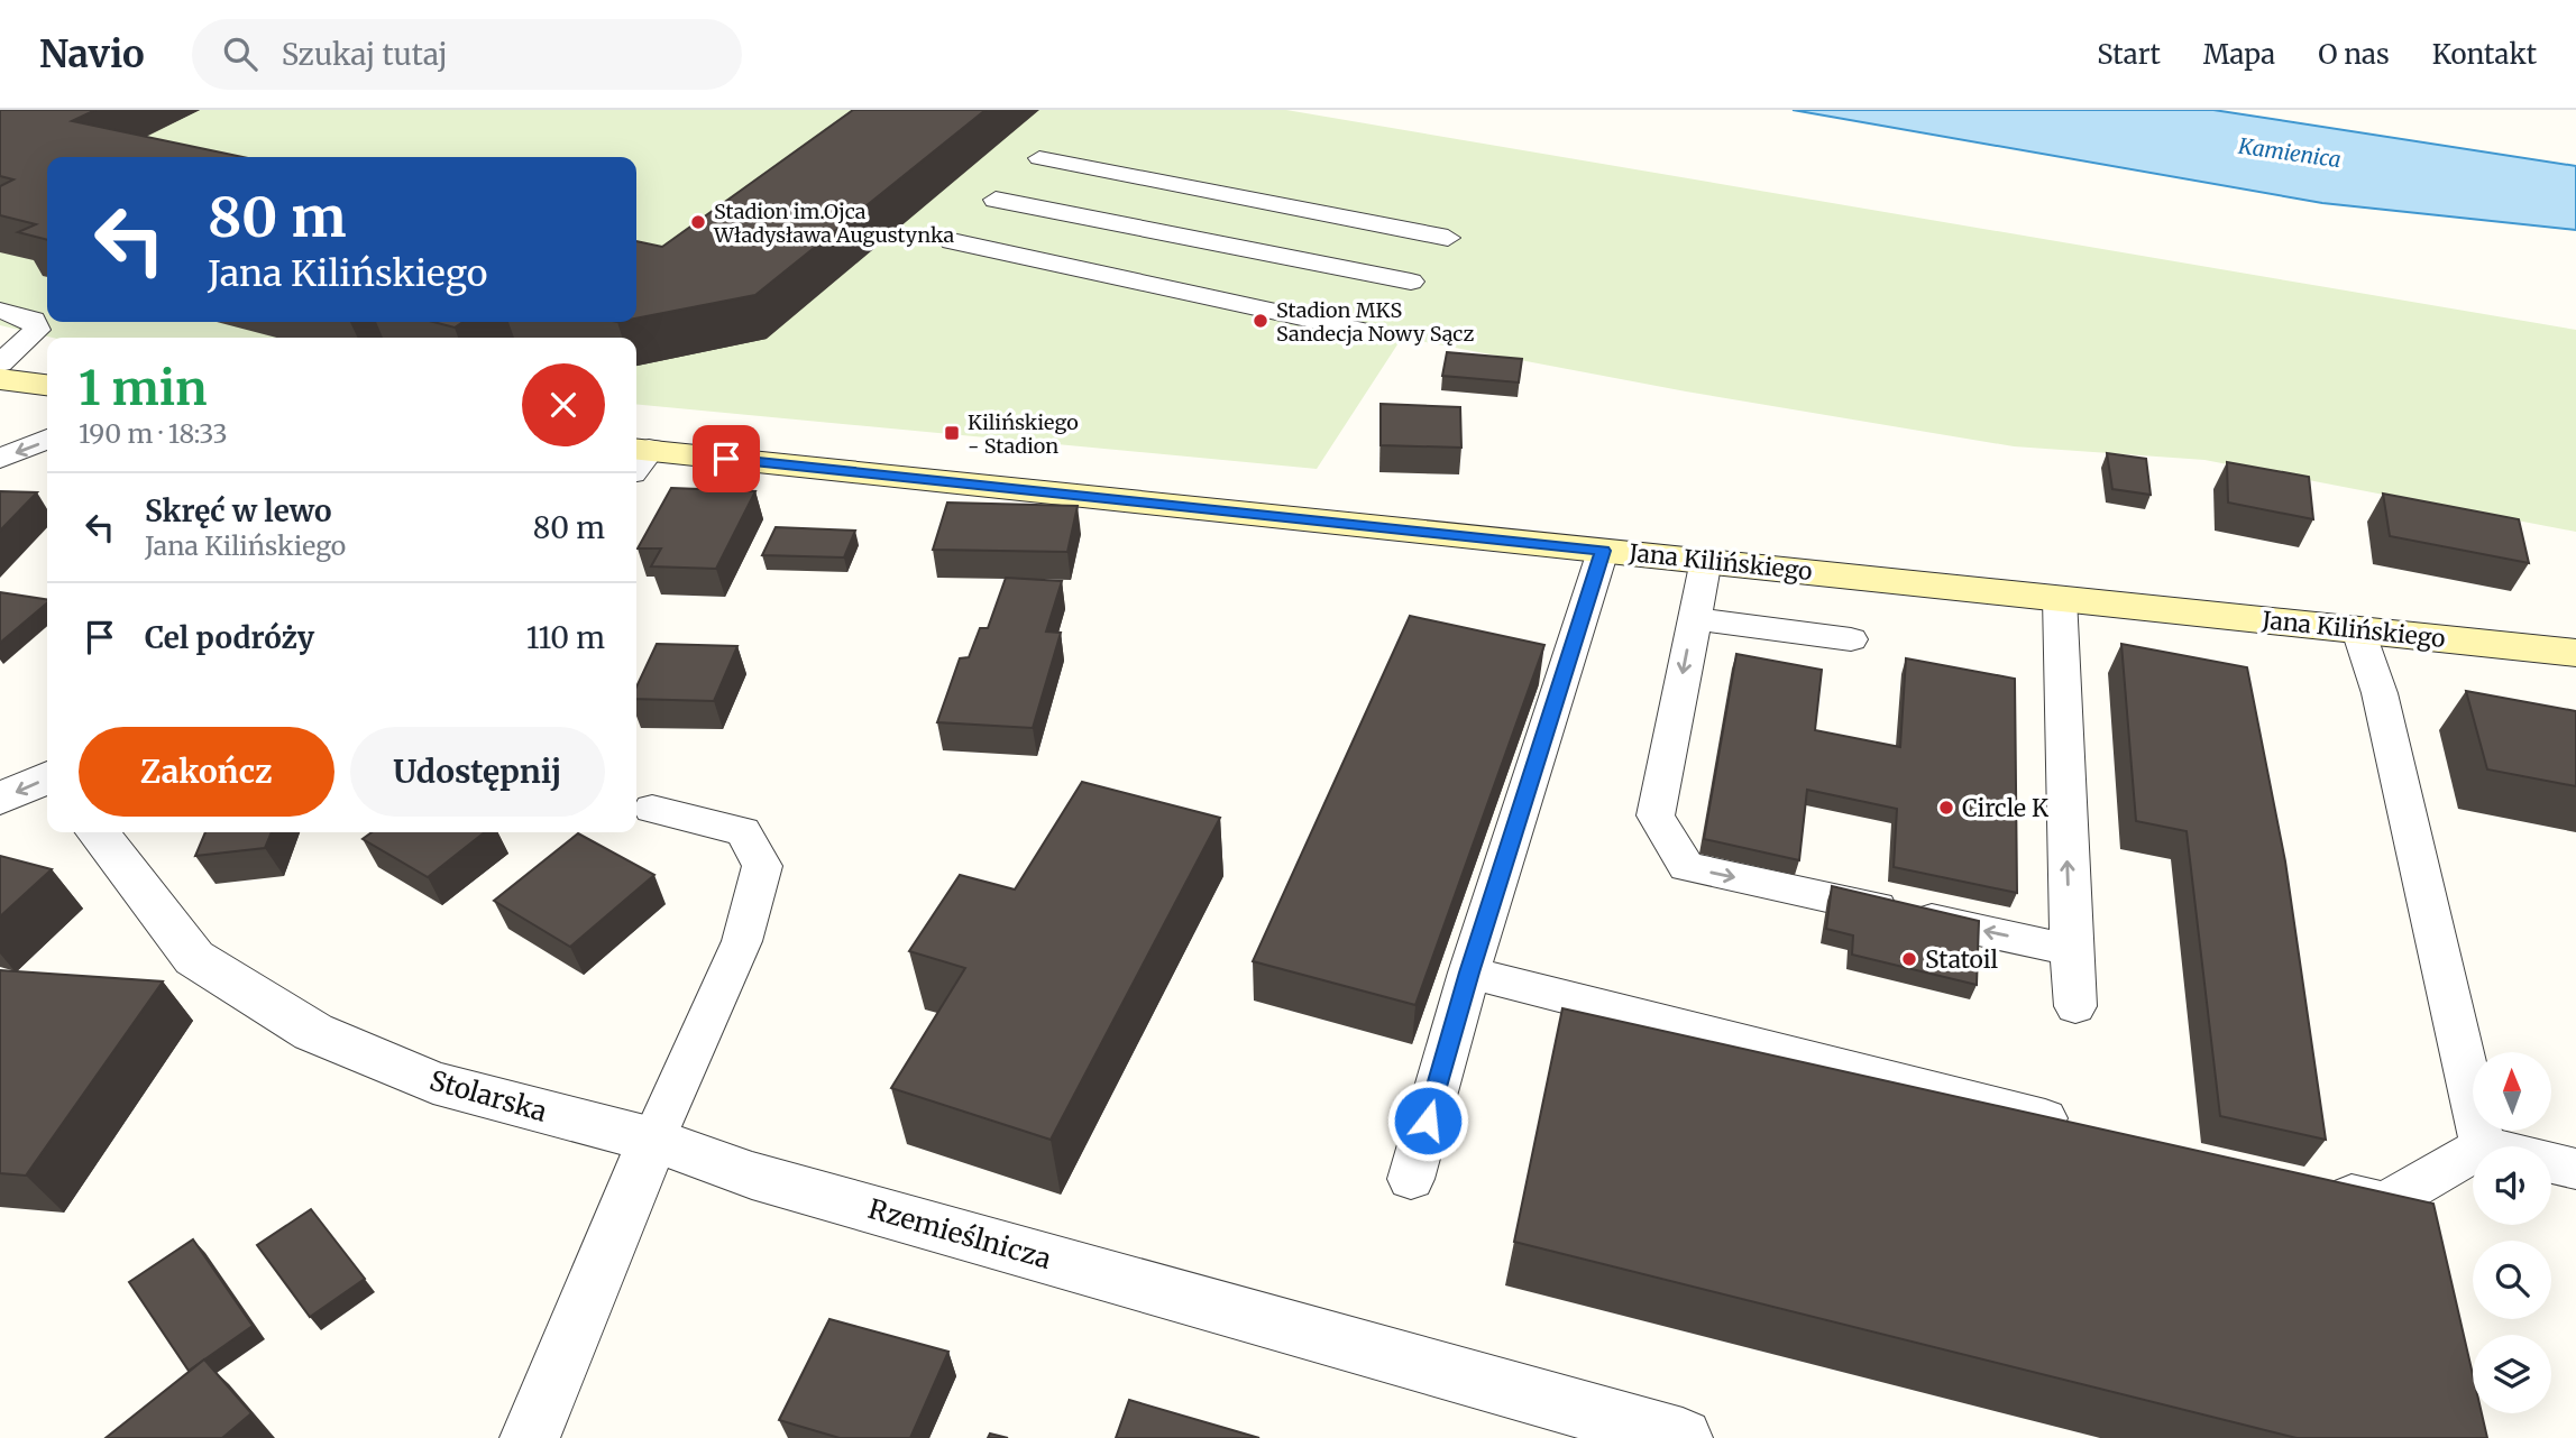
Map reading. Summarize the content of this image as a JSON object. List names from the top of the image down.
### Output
{
  "streets": {
    "main road": ["Jana Kilińskiego"],
    "street": ["Stolarska", "Rzemieślnicza"]
  },
  "crossings": [
    ["Stolarska", "Rzemieślnicza"]
  ],
  "water": ["Kamienica"],
  "places": {
    "other": [
      "Stadion im.Ojca Władysława Augustynka",
      "Stadion MKS Sandecja Nowy Sącz",
      "Circle K",
      "Statoil"
    ],
    "transit": ["Kilińskiego - Stadion"]
  },
  "north": "top",
  "page": {
    "header": "Navio",
    "search": "Szukaj tutaj",
    "nav": [
      "Start",
      "Mapa",
      "O nas",
      "Kontakt"
    ],
    "turn": ["80 m", "Jana Kilińskiego"],
    "heading": ["1 min", "190 m · 18:33"],
    "list": [
      {
        "name": "Skręć w lewo",
        "note": "Jana Kilińskiego",
        "value": "80 m"
      },
      {
        "name": "Cel podróży",
        "value": "110 m"
      }
    ],
    "buttons": ["Zakończ", "Udostępnij"]
  }
}
